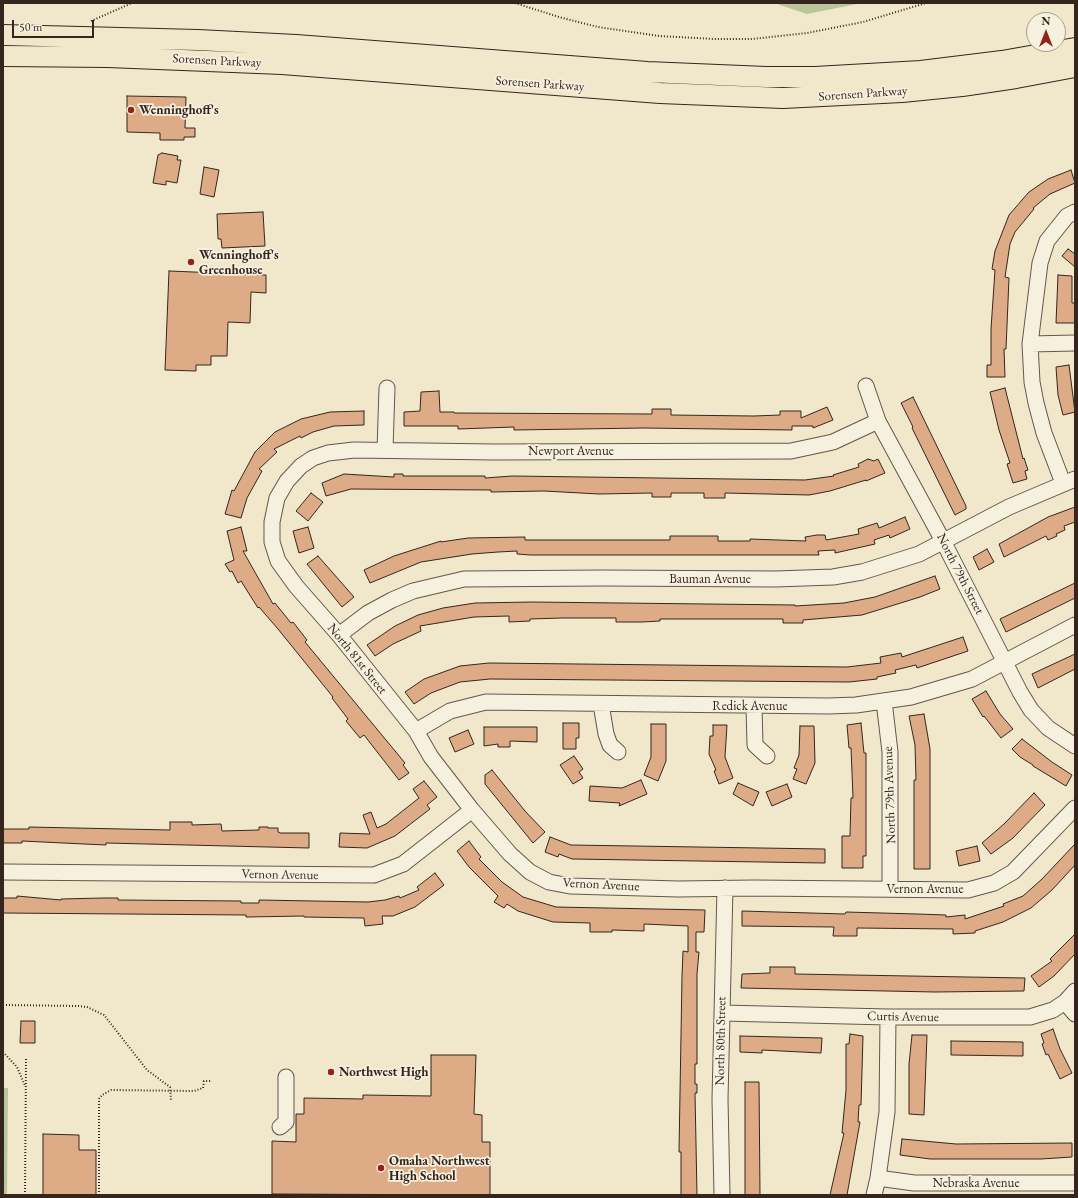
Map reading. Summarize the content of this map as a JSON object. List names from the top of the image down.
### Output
{
  "streets": {
    "main road": ["Sorensen Parkway"],
    "street": [
      "Newport Avenue",
      "North 79th Street",
      "Bauman Avenue",
      "North 81st Street",
      "Redick Avenue",
      "North 79th Avenue",
      "Vernon Avenue",
      "Curtis Avenue",
      "North 80th Street",
      "Nebraska Avenue"
    ]
  },
  "crossings": [
    ["Newport Avenue", "North 79th Street"],
    ["Newport Avenue", "North 81st Street"],
    ["North 79th Street", "Bauman Avenue"],
    ["North 79th Street", "Redick Avenue"],
    ["Bauman Avenue", "North 81st Street"],
    ["North 81st Street", "Redick Avenue"],
    ["North 81st Street", "Vernon Avenue"],
    ["Redick Avenue", "North 79th Avenue"],
    ["North 79th Avenue", "Vernon Avenue"],
    ["Vernon Avenue", "North 80th Street"],
    ["Curtis Avenue", "North 80th Street"]
  ],
  "places": [
    "Wenninghoff's",
    "Wenninghoff's Greenhouse",
    "Northwest High",
    "Omaha Northwest High School"
  ],
  "scale_bar": "50 m",
  "north": "top"
}
